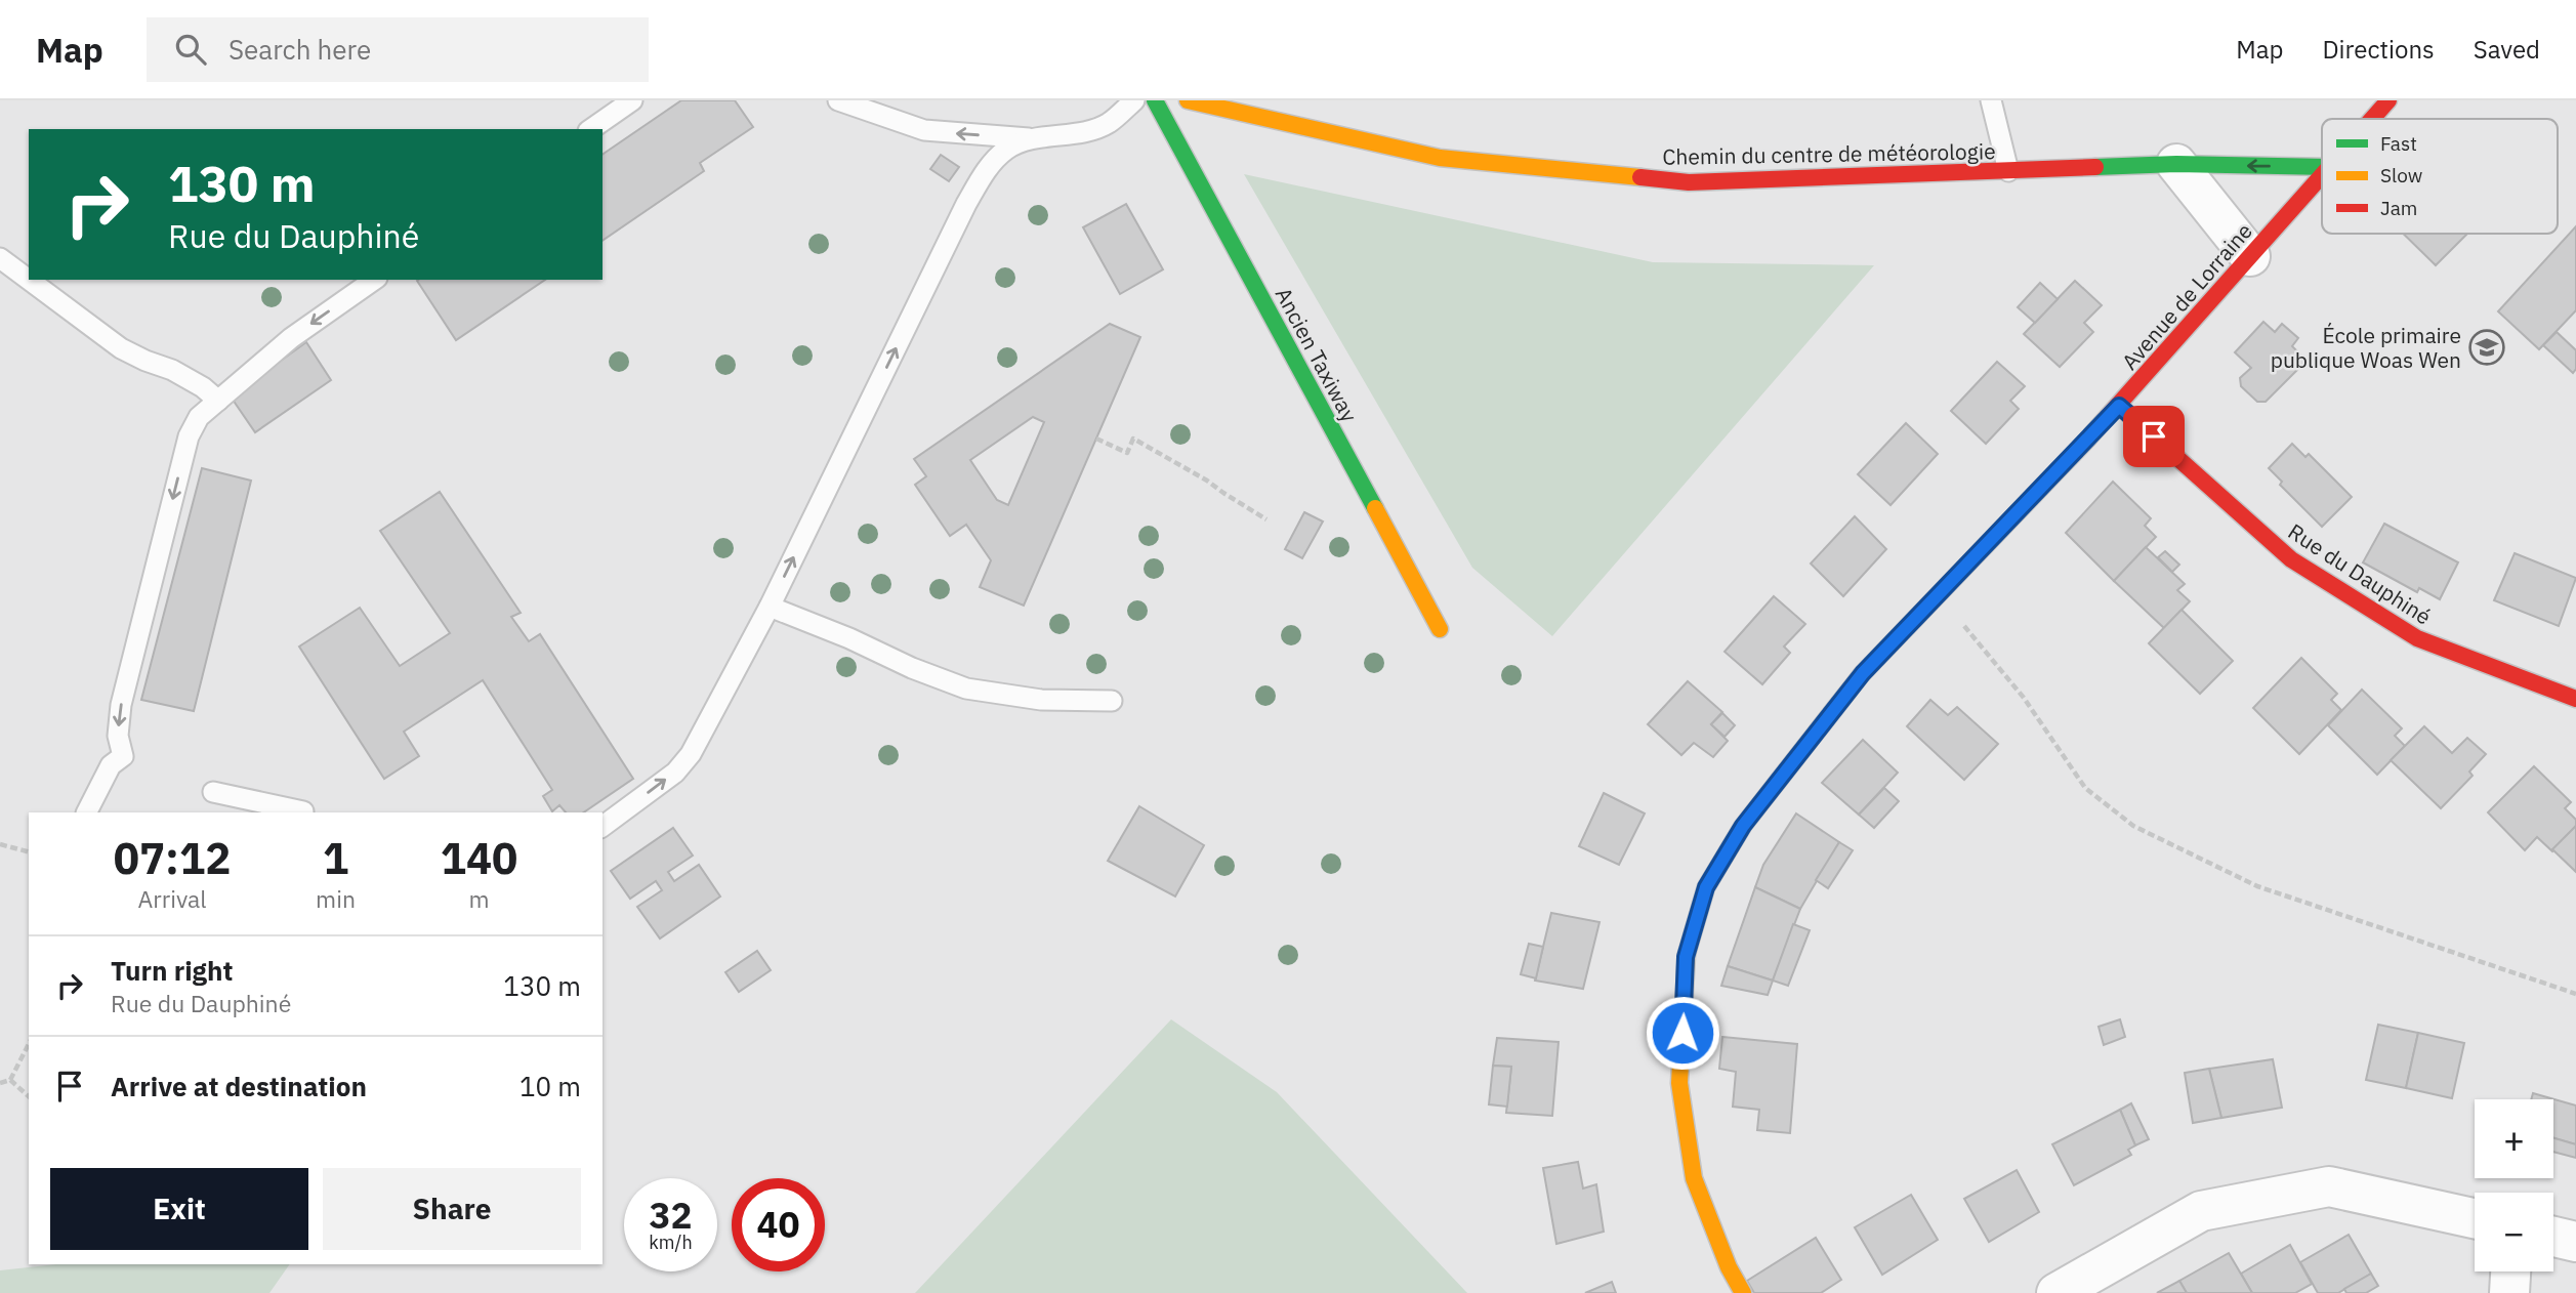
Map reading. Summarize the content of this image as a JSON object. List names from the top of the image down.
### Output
{
  "streets": {
    "street": [
      "Chemin du centre de météorologie",
      "Avenue de Lorraine",
      "Ancien Taxiway",
      "Rue du Dauphiné"
    ]
  },
  "crossings": [
    ["Avenue de Lorraine", "Rue du Dauphiné"]
  ],
  "places": {
    "school or university": ["École primaire publique Woas Wen"]
  },
  "legend": ["Fast", "Slow", "Jam"],
  "page": {
    "header": "Map",
    "search": "Search here",
    "nav": ["Map", "Directions", "Saved"],
    "turn": ["130 m", "Rue du Dauphiné"],
    "eta": [
      "07:12",
      "Arrival",
      "1",
      "min",
      "140",
      "m"
    ],
    "list": [
      {
        "name": "Turn right",
        "note": "Rue du Dauphiné",
        "value": "130 m"
      },
      {
        "name": "Arrive at destination",
        "value": "10 m"
      }
    ],
    "map_buttons": ["+", "−"],
    "buttons": ["Exit", "Share"],
    "speed": "32 km/h",
    "limit": "40"
  }
}
